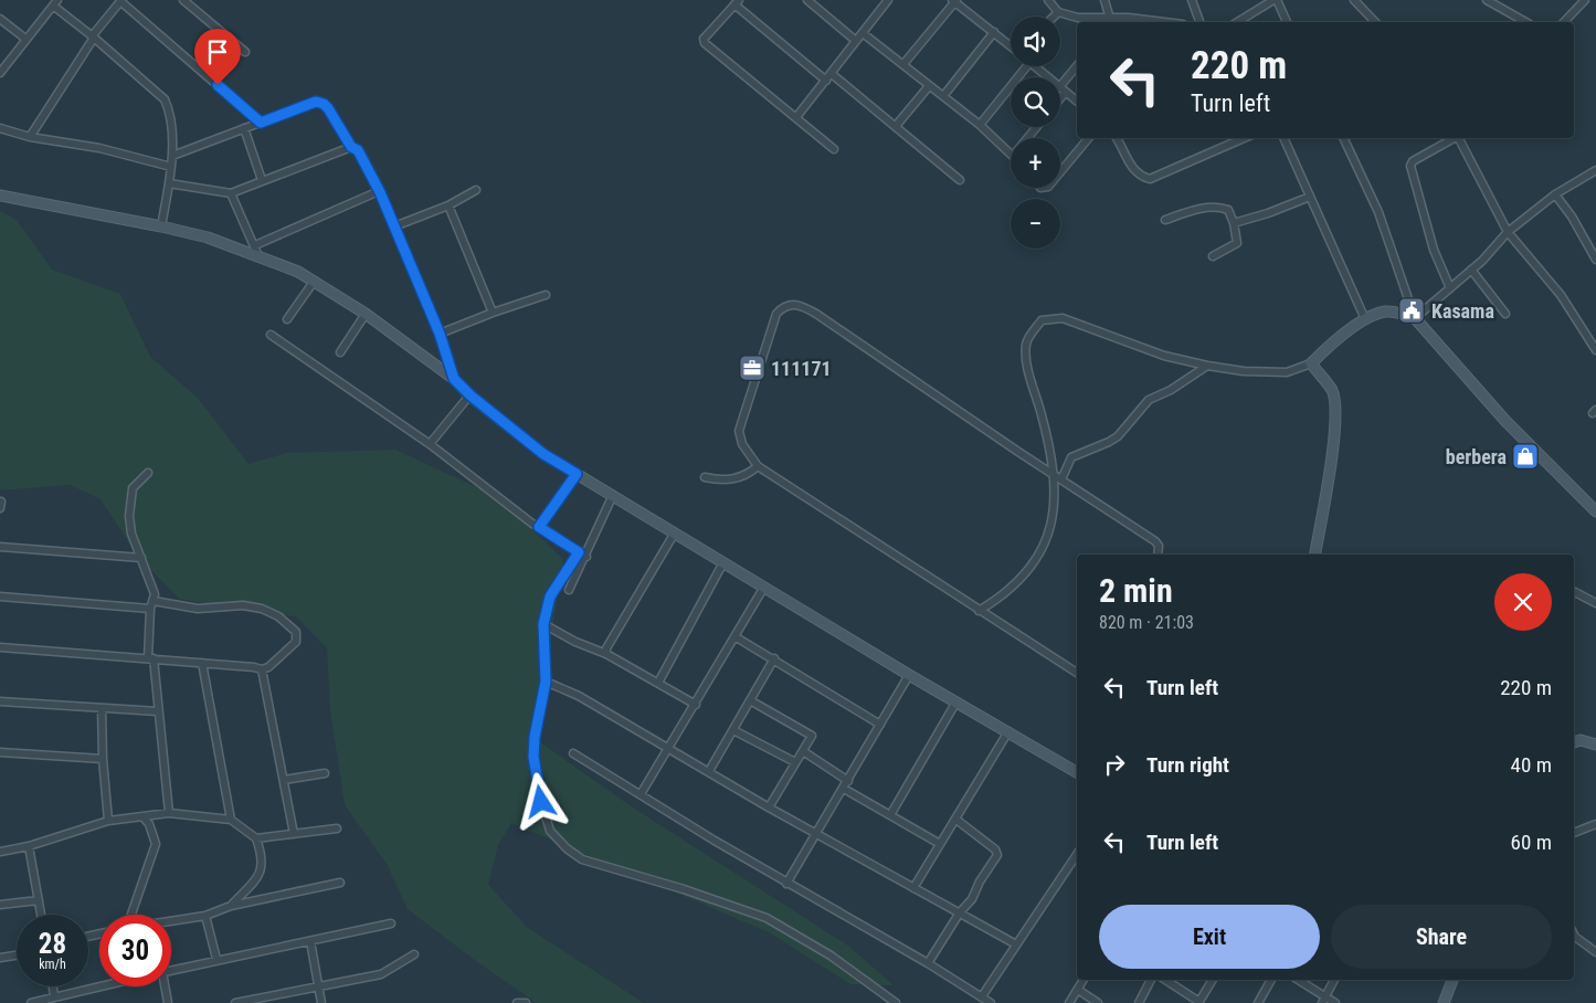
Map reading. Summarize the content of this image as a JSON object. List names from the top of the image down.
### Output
{
  "places": {
    "public building": ["Kasama"],
    "office": ["111171"],
    "shop": ["berbera"]
  },
  "page": {
    "map_buttons": ["+", "−"],
    "turn": ["220 m", "Turn left"],
    "heading": ["2 min", "820 m · 21:03"],
    "list": [
      {
        "name": "Turn left",
        "value": "220 m"
      },
      {
        "name": "Turn right",
        "value": "40 m"
      },
      {
        "name": "Turn left",
        "value": "60 m"
      }
    ],
    "buttons": ["Exit", "Share"],
    "speed": "28 km/h",
    "limit": "30"
  }
}
